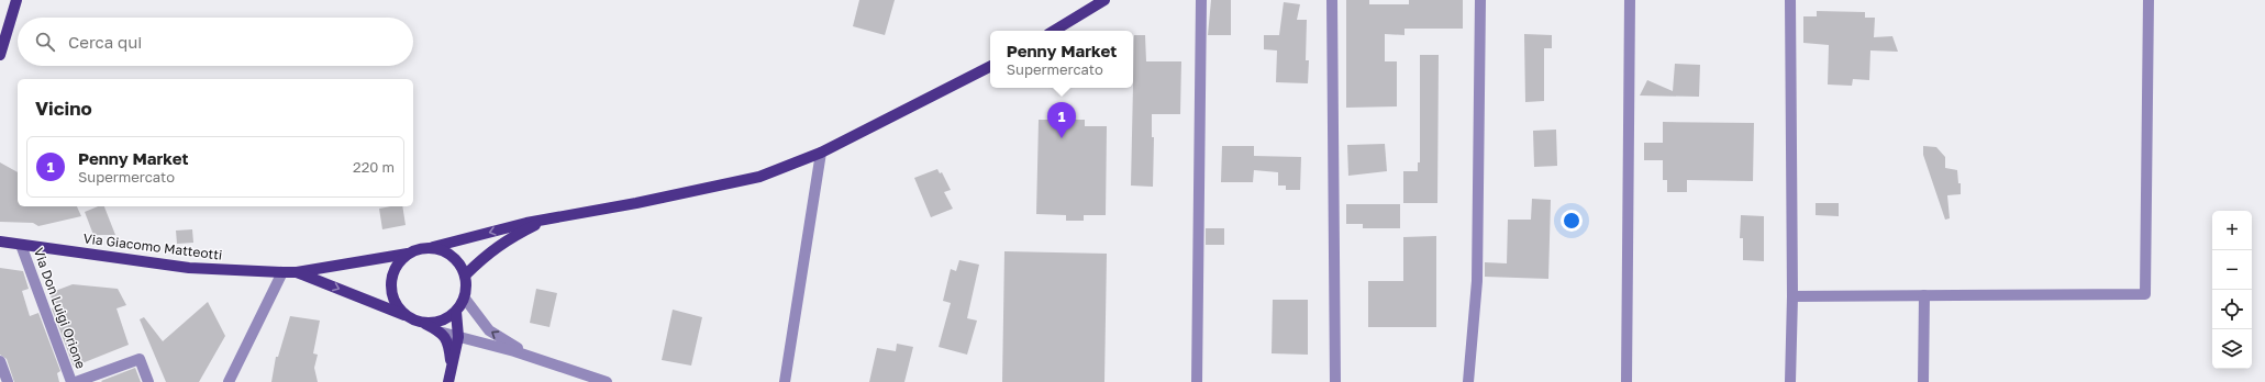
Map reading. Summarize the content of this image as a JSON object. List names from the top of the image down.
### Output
{
  "streets": {
    "main road": ["Via Giacomo Matteotti"],
    "street": ["Via Don Luigi Orione"]
  },
  "crossings": [
    ["Via Giacomo Matteotti", "Via Don Luigi Orione"]
  ],
  "page": {
    "search": "Cerca qui",
    "popup": ["Penny Market", "Supermercato"],
    "heading": "Vicino",
    "pins": "1",
    "list": [
      {
        "mark": "1",
        "name": "Penny Market",
        "note": "Supermercato",
        "value": "220 m"
      }
    ],
    "map_buttons": ["+", "−"]
  }
}
